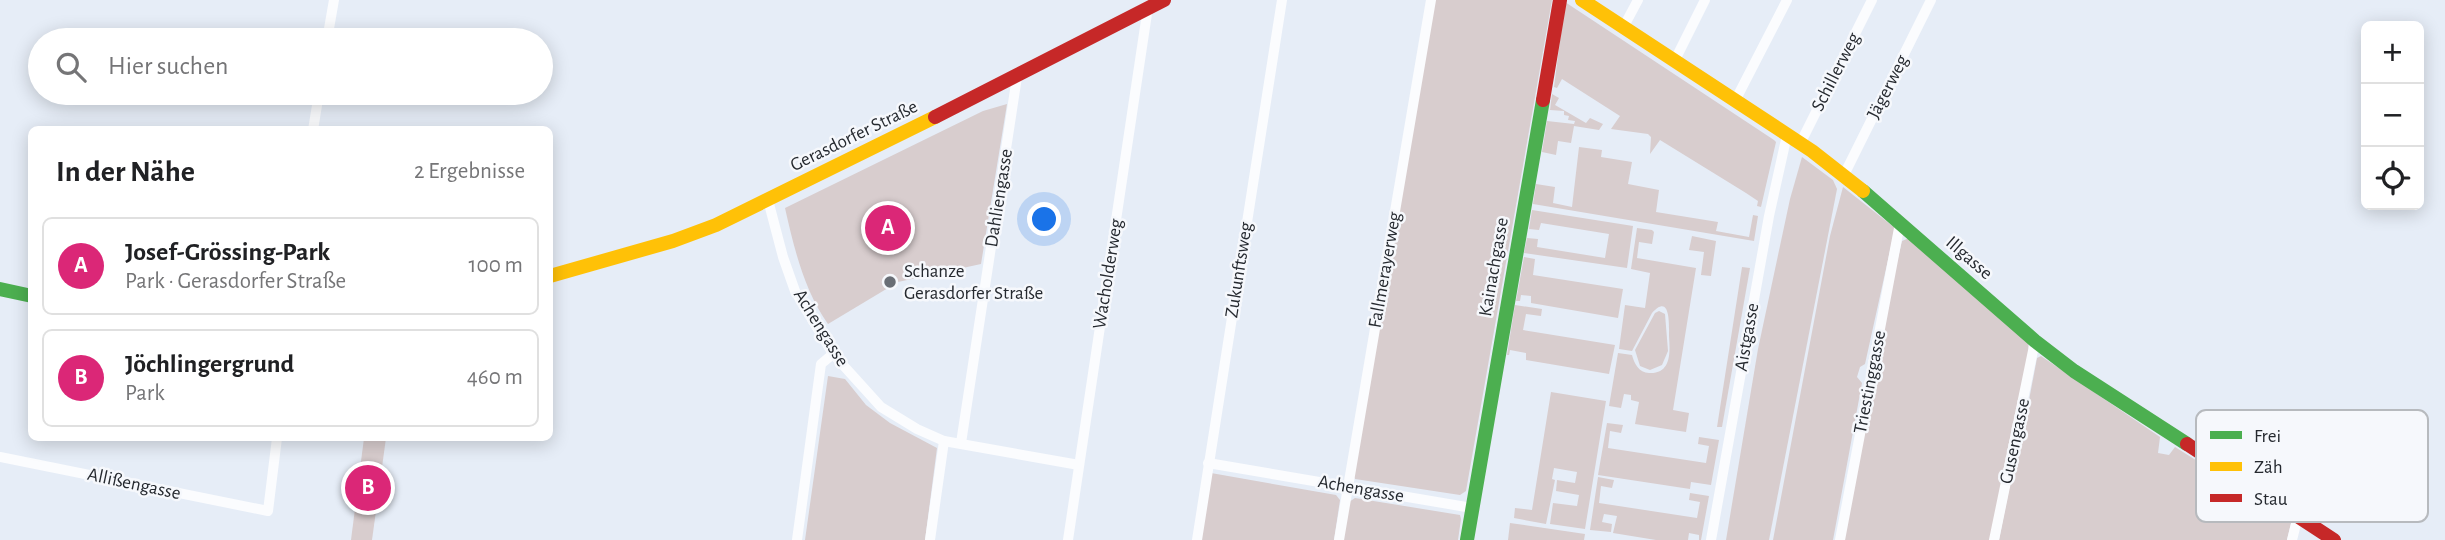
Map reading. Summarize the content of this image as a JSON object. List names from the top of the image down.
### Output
{
  "streets": {
    "street": [
      "Schillerweg",
      "Jägerweg",
      "Gerasdorfer Straße",
      "Dahliengasse",
      "Illgasse",
      "Kainachgasse",
      "Zukunftsweg",
      "Fallmerayerweg",
      "Wacholderweg",
      "Achengasse",
      "Aistgasse",
      "Triestinggasse",
      "Gusengasse",
      "Allißengasse"
    ]
  },
  "crossings": [
    ["Schillerweg", "Illgasse"],
    ["Jägerweg", "Illgasse"],
    ["Gerasdorfer Straße", "Dahliengasse"],
    ["Gerasdorfer Straße", "Wacholderweg"],
    ["Gerasdorfer Straße", "Achengasse"],
    ["Dahliengasse", "Achengasse"],
    ["Illgasse", "Aistgasse"],
    ["Illgasse", "Triestinggasse"],
    ["Illgasse", "Gusengasse"],
    ["Kainachgasse", "Achengasse"],
    ["Zukunftsweg", "Achengasse"],
    ["Fallmerayerweg", "Achengasse"],
    ["Wacholderweg", "Achengasse"]
  ],
  "places": ["Schanze Gerasdorfer Straße"],
  "legend": ["Frei", "Zäh", "Stau"],
  "page": {
    "map_buttons": ["+", "−"],
    "search": "Hier suchen",
    "heading": ["In der Nähe", "2 Ergebnisse"],
    "pins": ["A", "B"],
    "list": [
      {
        "mark": "A",
        "name": "Josef-Grössing-Park",
        "note": "Park · Gerasdorfer Straße",
        "value": "100 m"
      },
      {
        "mark": "B",
        "name": "Jöchlingergrund",
        "note": "Park",
        "value": "460 m"
      }
    ]
  }
}
